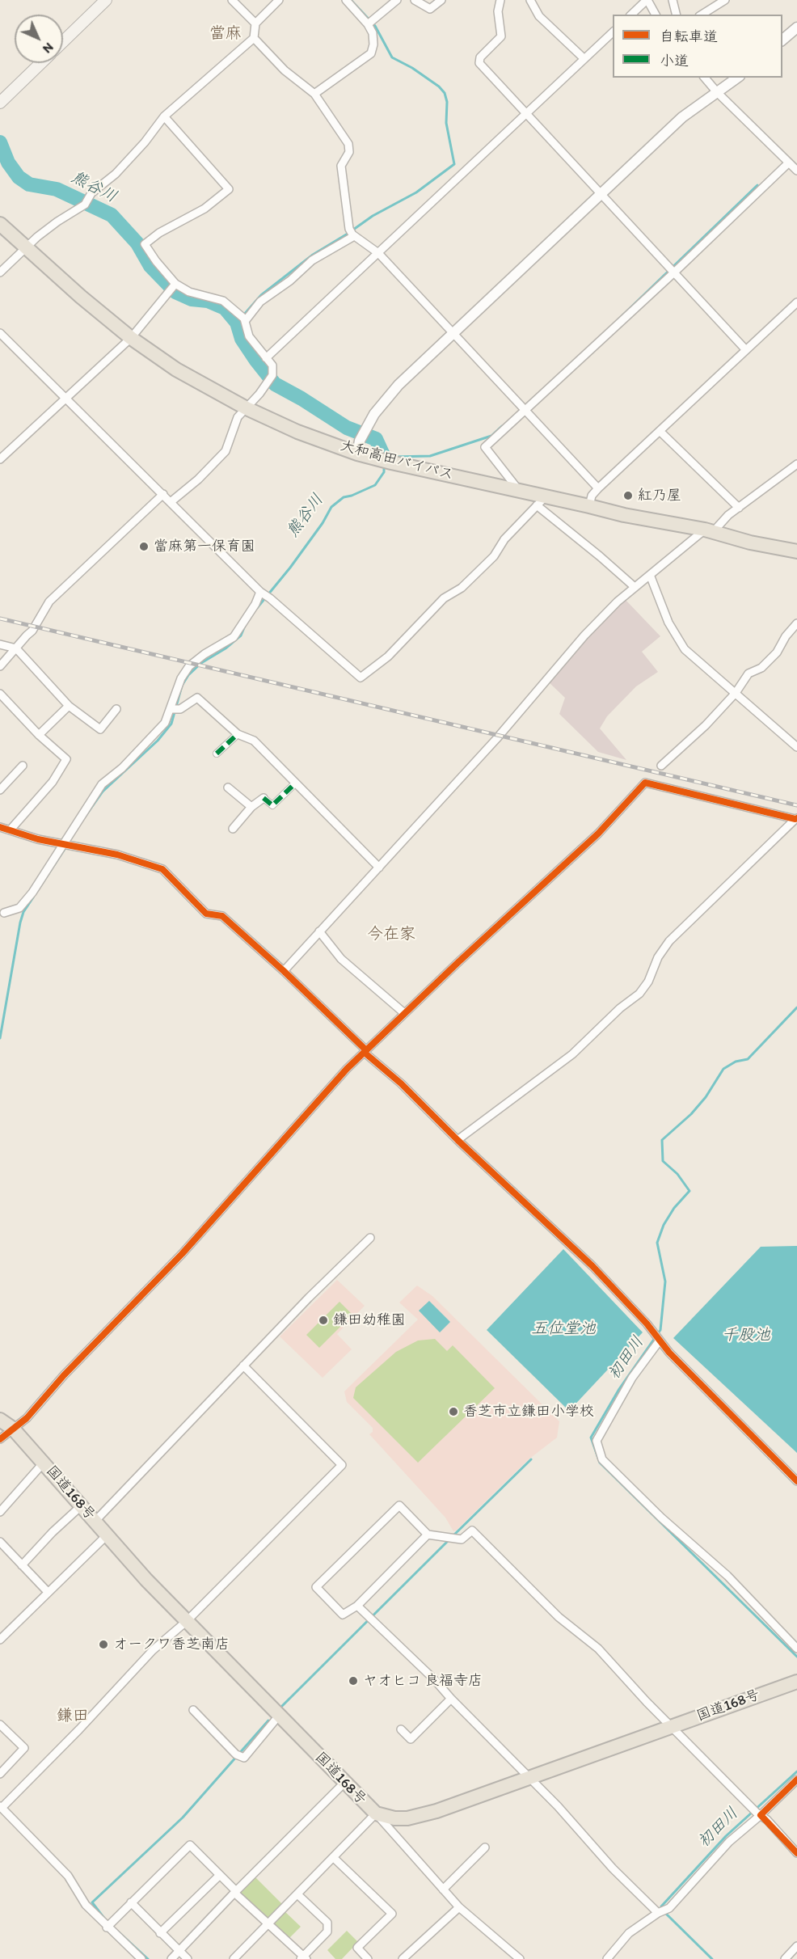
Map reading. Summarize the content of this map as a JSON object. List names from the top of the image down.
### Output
{
  "streets": {
    "highway": ["大和高田バイパス", "国道168号"]
  },
  "districts": ["當麻", "今在家", "鎌田"],
  "water": [
    "熊谷川",
    "五位堂池",
    "千股池",
    "初田川"
  ],
  "places": [
    "紅乃屋",
    "當麻第一保育園",
    "鎌田幼稚園",
    "香芝市立鎌田小学校",
    "オークワ香芝南店",
    "ヤオヒコ 良福寺店"
  ],
  "legend": ["自転車道", "小道"],
  "north": "bottom right"
}
